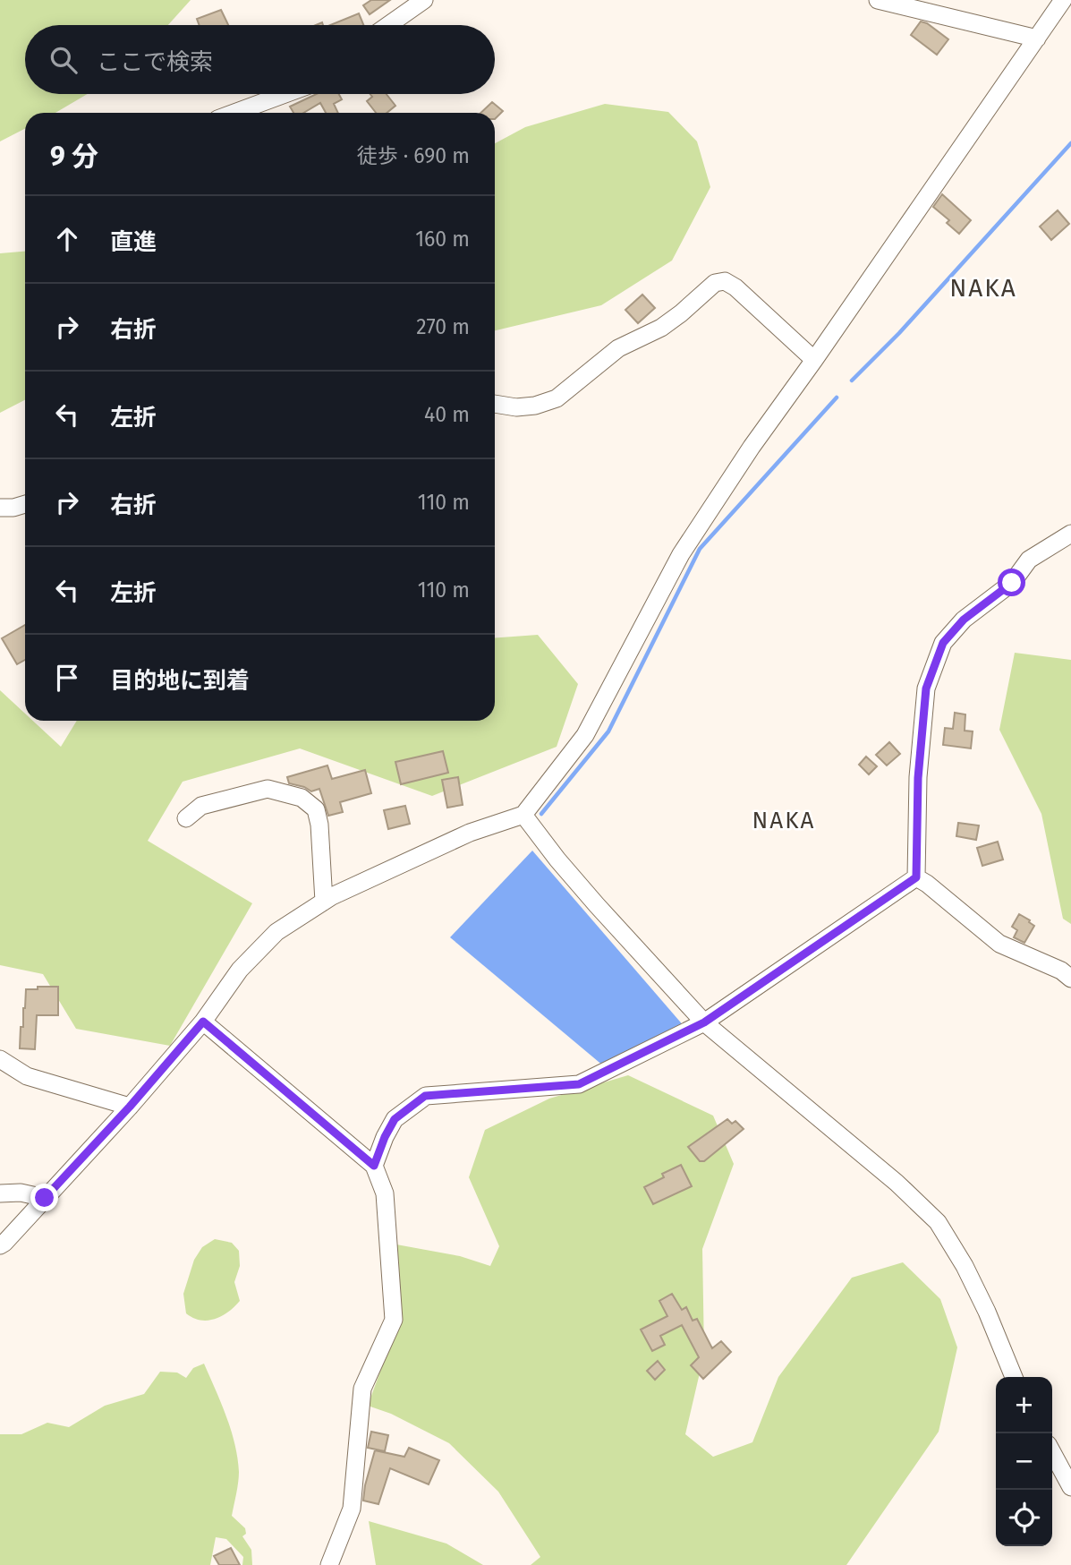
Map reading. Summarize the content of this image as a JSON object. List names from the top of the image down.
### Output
{
  "districts": ["NAKA", "NAKA"],
  "page": {
    "search": "ここで検索",
    "heading": ["9 分", "徒歩 · 690 m"],
    "list": [
      ["直進", "160 m"],
      ["右折", "270 m"],
      ["左折", "40 m"],
      ["右折", "110 m"],
      ["左折", "110 m"],
      "目的地に到着"
    ],
    "map_buttons": ["+", "−"]
  }
}
